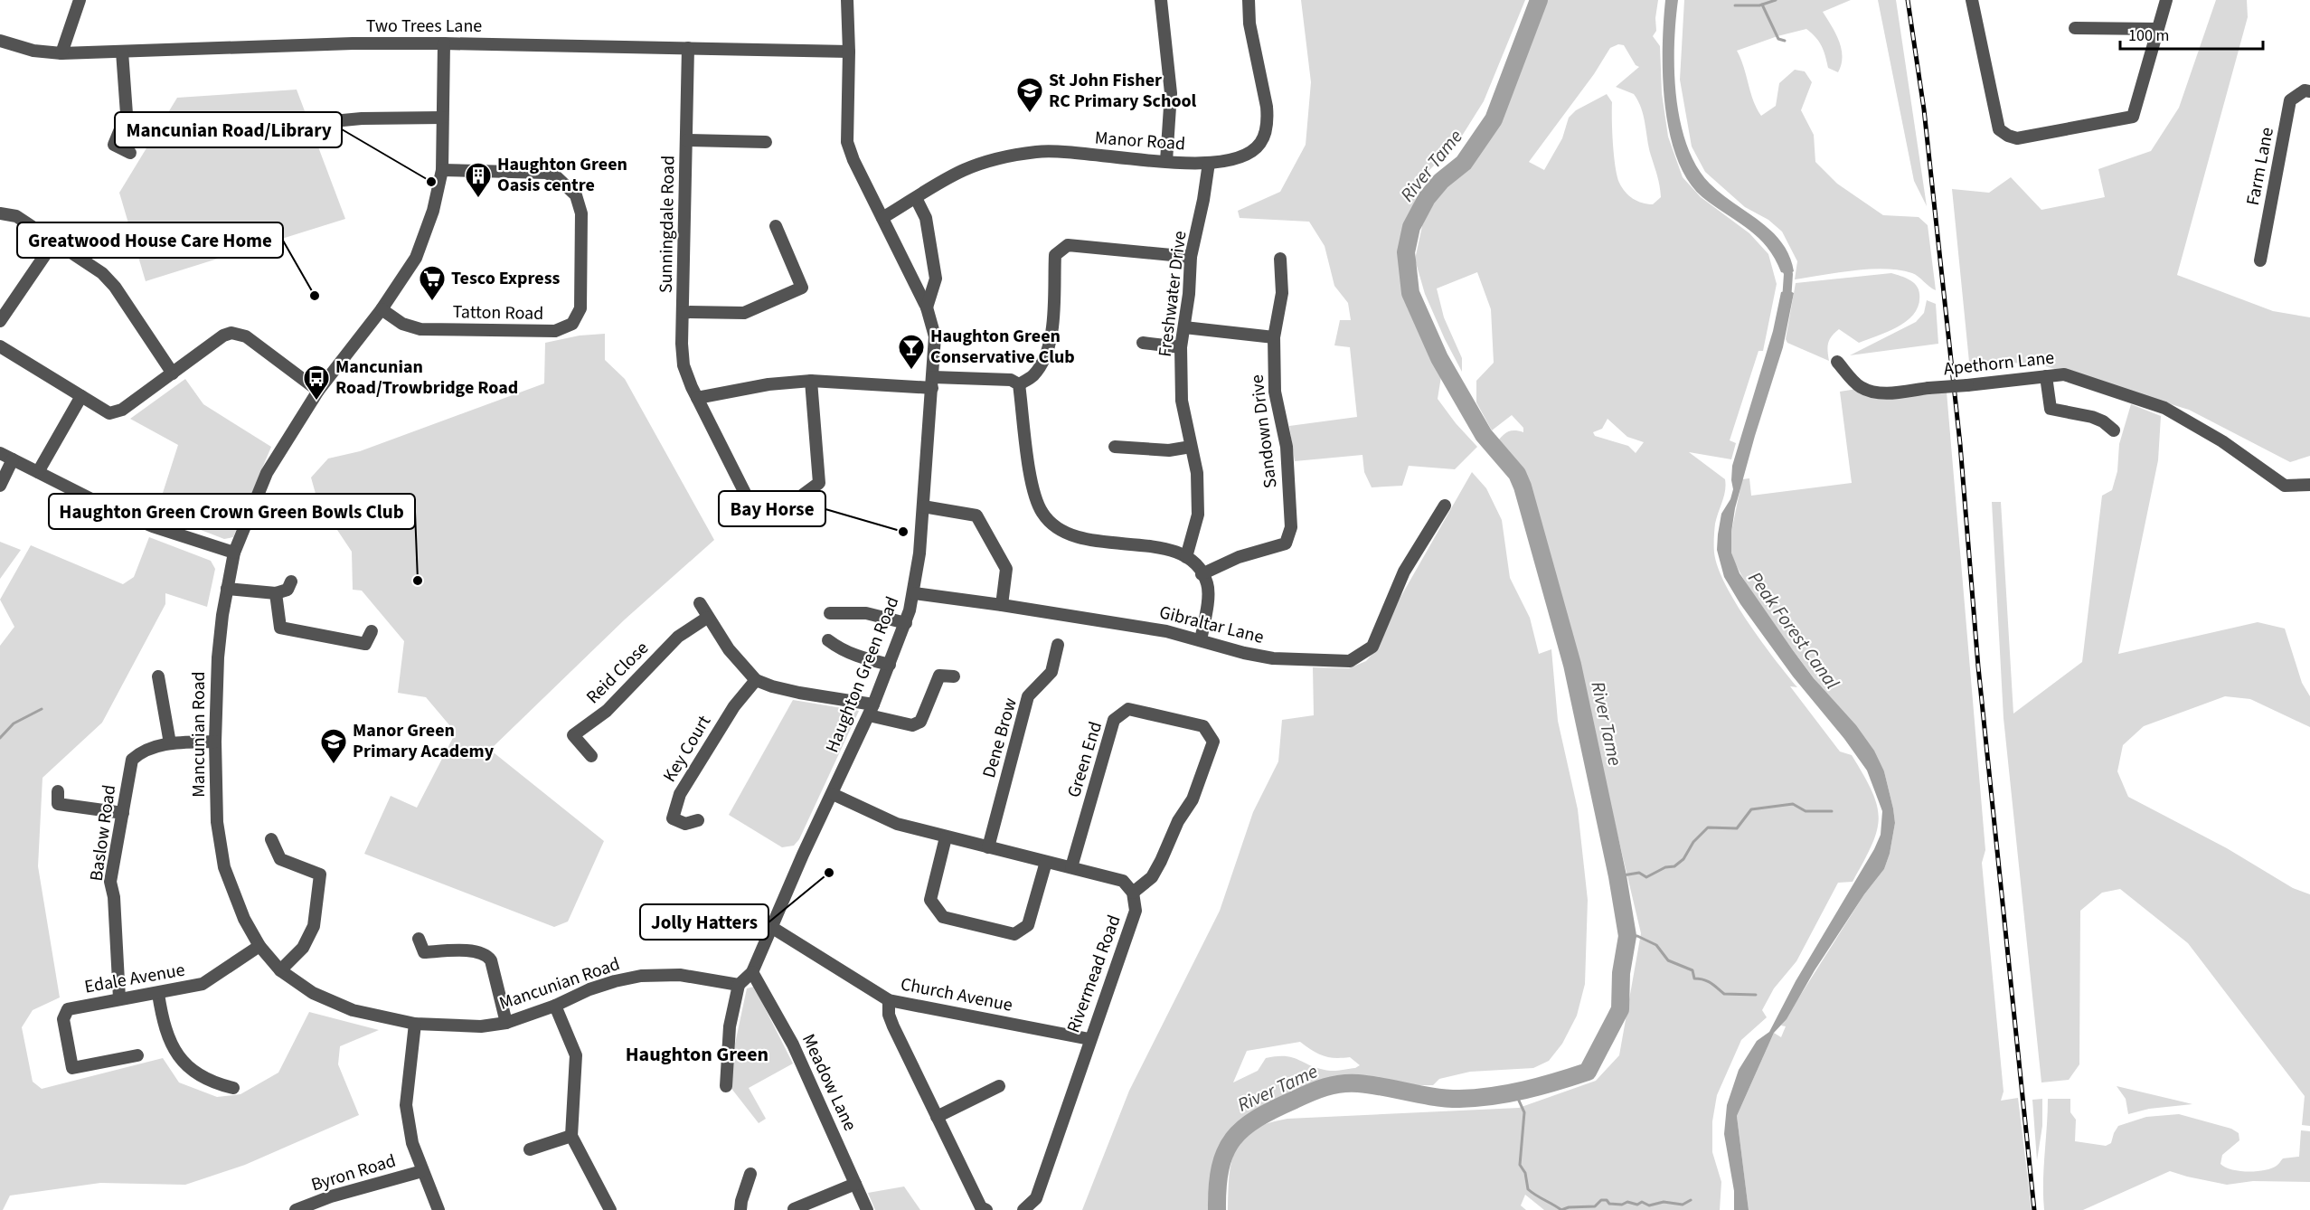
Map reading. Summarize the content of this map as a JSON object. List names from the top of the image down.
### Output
{
  "streets": {
    "street": [
      "Two Trees Lane",
      "Manor Road",
      "Farm Lane",
      "Sunningdale Road",
      "Freshwater Drive",
      "Tatton Road",
      "Apethorn Lane",
      "Sandown Drive",
      "Gibraltar Lane",
      "Reid Close",
      "Haughton Green Road",
      "Mancunian Road",
      "Dene Brow",
      "Key Court",
      "Green End",
      "Baslow Road",
      "Rivermead Road",
      "Edale Avenue",
      "Church Avenue",
      "Meadow Lane",
      "Byron Road"
    ]
  },
  "crossings": [
    ["Two Trees Lane", "Sunningdale Road"],
    ["Two Trees Lane", "Haughton Green Road"],
    ["Two Trees Lane", "Mancunian Road"],
    ["Manor Road", "Freshwater Drive"],
    ["Manor Road", "Haughton Green Road"],
    ["Tatton Road", "Mancunian Road"],
    ["Gibraltar Lane", "Haughton Green Road"],
    ["Haughton Green Road", "Church Avenue"],
    ["Haughton Green Road", "Meadow Lane"],
    ["Mancunian Road", "Baslow Road"],
    ["Mancunian Road", "Edale Avenue"],
    ["Green End", "Rivermead Road"],
    ["Baslow Road", "Edale Avenue"],
    ["Rivermead Road", "Church Avenue"]
  ],
  "districts": ["Haughton Green"],
  "water": ["River Tame", "Peak Forest Canal"],
  "places": {
    "school or university": ["St John Fisher RC Primary School", "Manor Green Primary Academy"],
    "other": [
      "Mancunian Road/Library",
      "Greatwood House Care Home",
      "Bay Horse",
      "Haughton Green Crown Green Bowls Club",
      "Jolly Hatters"
    ],
    "building": ["Haughton Green Oasis centre"],
    "supermarket": ["Tesco Express"],
    "bar": ["Haughton Green Conservative Club"],
    "bus stop": ["Mancunian Road/Trowbridge Road"]
  },
  "scale_bar": "100 m"
}
